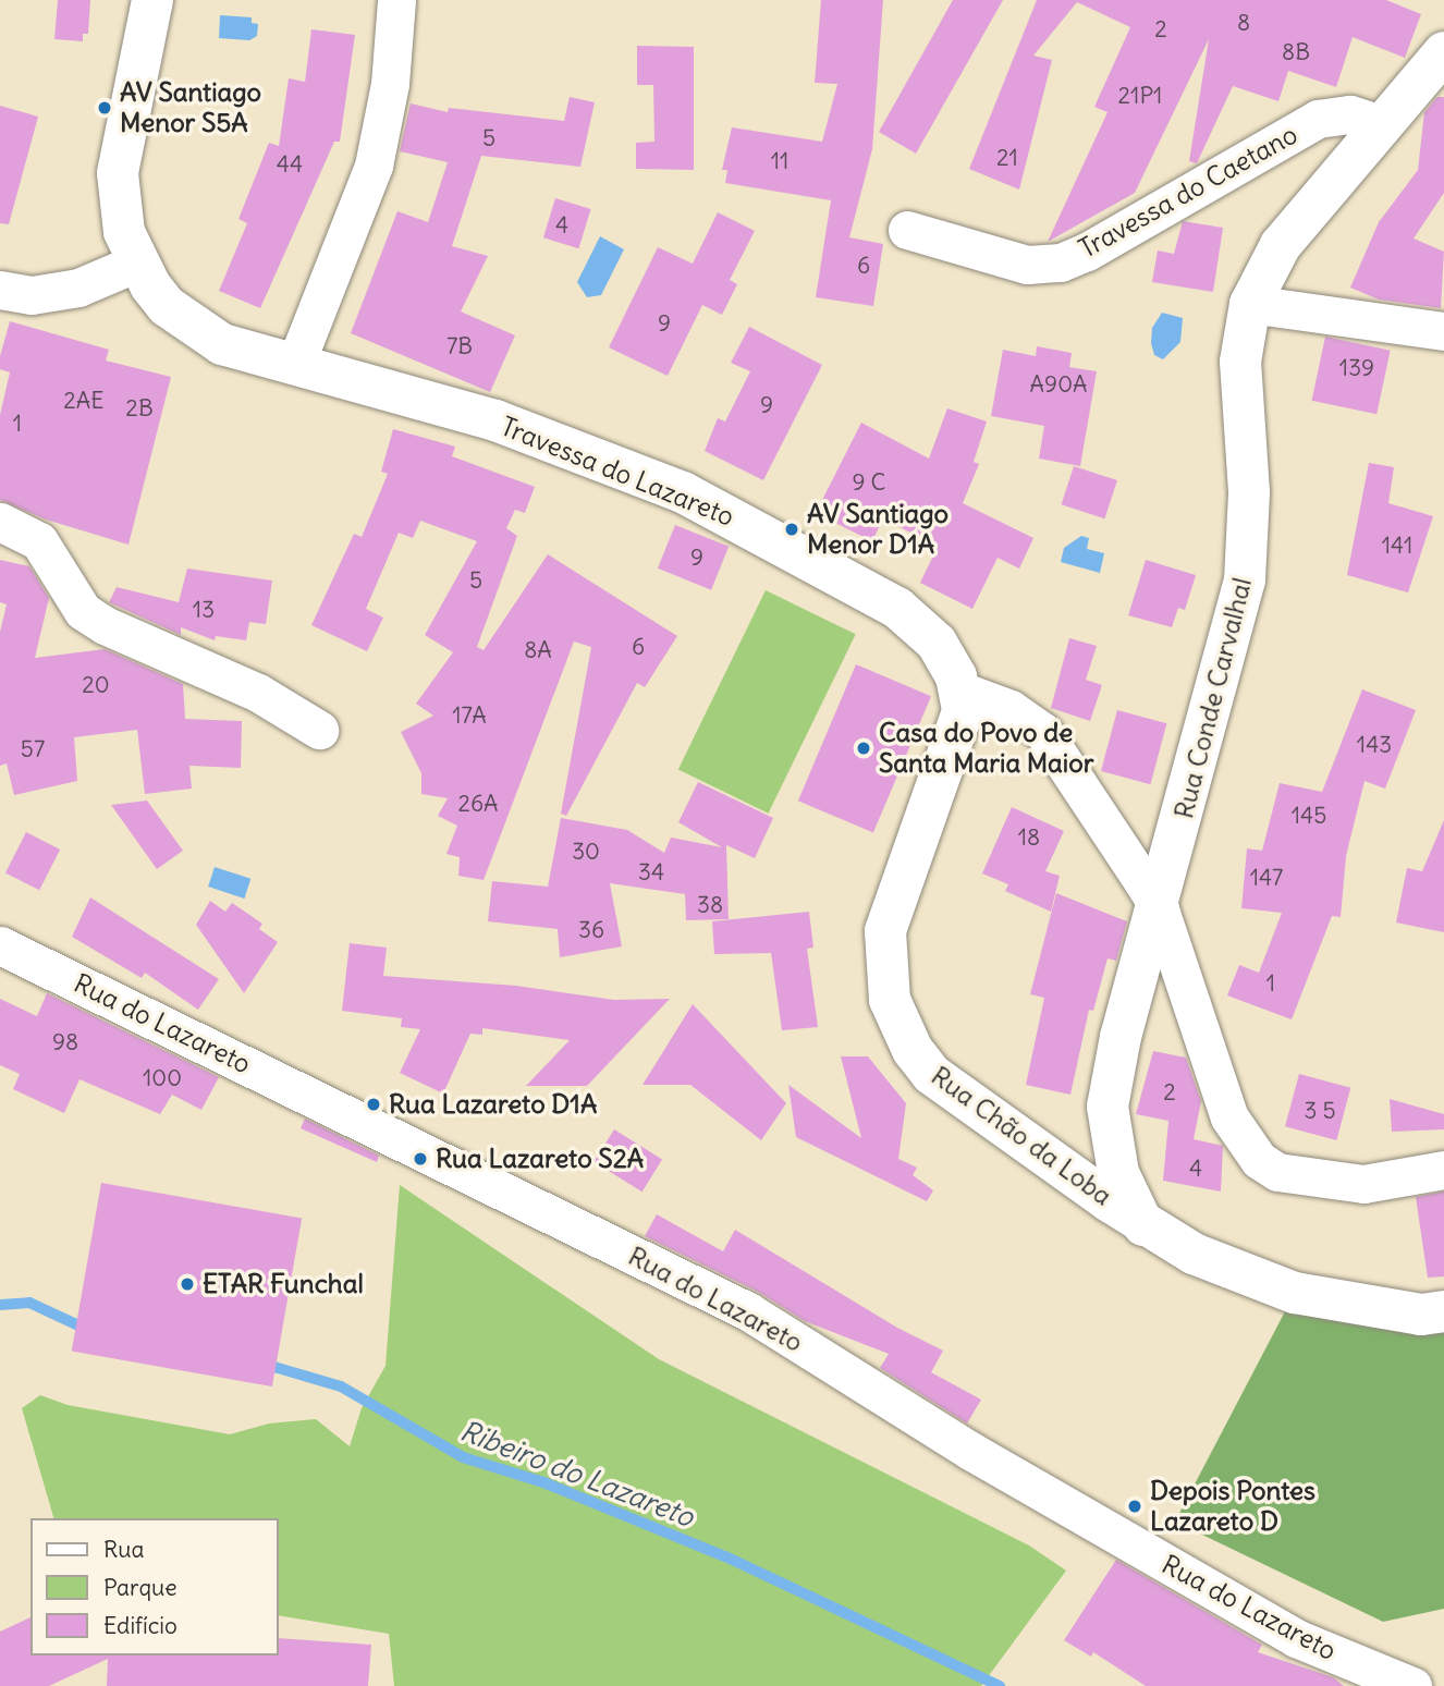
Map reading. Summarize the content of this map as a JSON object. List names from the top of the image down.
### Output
{
  "streets": {
    "main road": ["Travessa do Lazareto", "Rua Conde Carvalhal", "Rua Chão da Loba"],
    "street": ["Travessa do Caetano", "Rua do Lazareto"]
  },
  "crossings": [
    ["Travessa do Caetano", "Rua Conde Carvalhal"],
    ["Travessa do Lazareto", "Rua Chão da Loba"],
    ["Rua Conde Carvalhal", "Rua Chão da Loba"]
  ],
  "water": ["Ribeiro do Lazareto"],
  "places": [
    "AV Santiago Menor S5A",
    "AV Santiago Menor D1A",
    "Casa do Povo de Santa Maria Maior",
    "Rua Lazareto D1A",
    "Rua Lazareto S2A",
    "ETAR Funchal",
    "Depois Pontes Lazareto D"
  ],
  "house_numbers": [
    "8",
    "2",
    "8B",
    "21P1",
    "5",
    "21",
    "11",
    "44",
    "4",
    "6",
    "9",
    "7B",
    "139",
    "A90A",
    "2AE",
    "9",
    "2B",
    "1",
    "9 C",
    "141",
    "9",
    "5",
    "13",
    "6",
    "8A",
    "20",
    "17A",
    "143",
    "57",
    "26A",
    "145",
    "18",
    "30",
    "34",
    "147",
    "38",
    "36",
    "1",
    "98",
    "100",
    "2",
    "3 5",
    "4"
  ],
  "legend": ["Rua", "Parque", "Edifício"]
}
